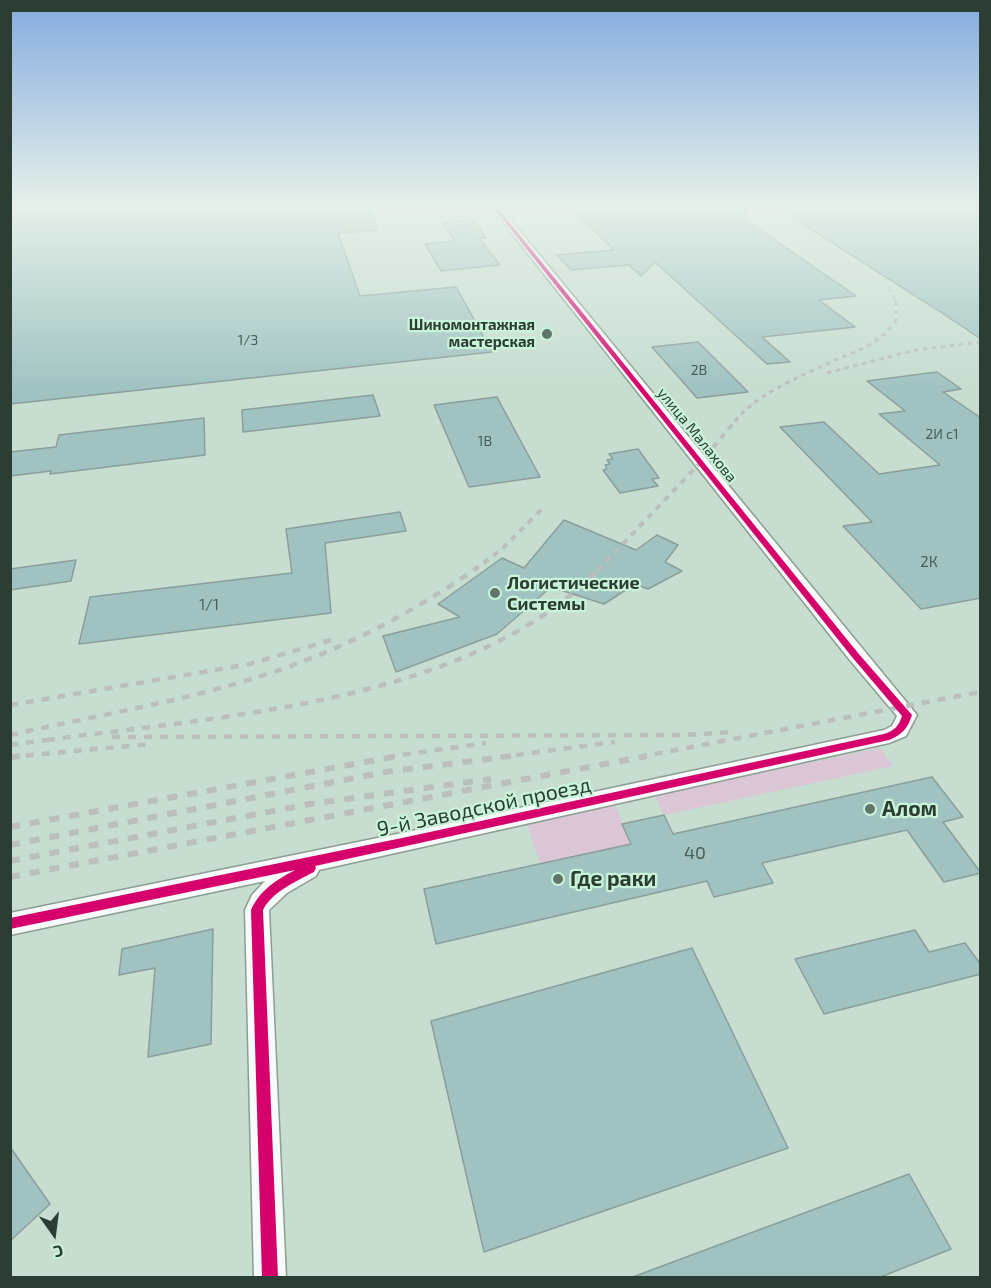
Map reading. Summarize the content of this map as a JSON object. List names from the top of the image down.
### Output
{
  "streets": {
    "street": ["улица Малахова", "9-й Заводской проезд"]
  },
  "crossings": [
    ["улица Малахова", "9-й Заводской проезд"]
  ],
  "places": [
    "Шиномонтажная мастерская",
    "Логистические Системы",
    "Алом",
    "Где раки"
  ],
  "house_numbers": [
    "1/3",
    "2В",
    "2И с1",
    "1В",
    "2К",
    "1/1",
    "40"
  ],
  "north": "bottom"
}
